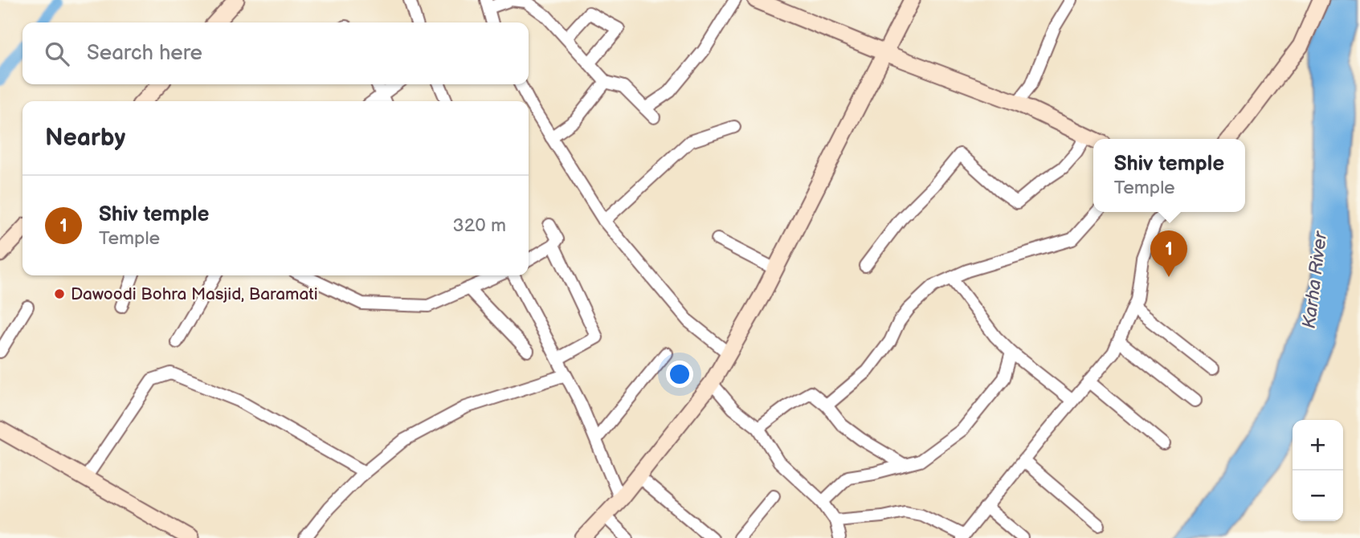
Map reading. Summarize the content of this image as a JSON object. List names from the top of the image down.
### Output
{
  "water": ["Karha River"],
  "places": ["Dawoodi Bohra Masjid, Baramati"],
  "page": {
    "search": "Search here",
    "heading": "Nearby",
    "popup": ["Shiv temple", "Temple"],
    "list": [
      {
        "mark": "1",
        "name": "Shiv temple",
        "note": "Temple",
        "value": "320 m"
      }
    ],
    "pins": "1",
    "map_buttons": ["+", "−"]
  }
}
